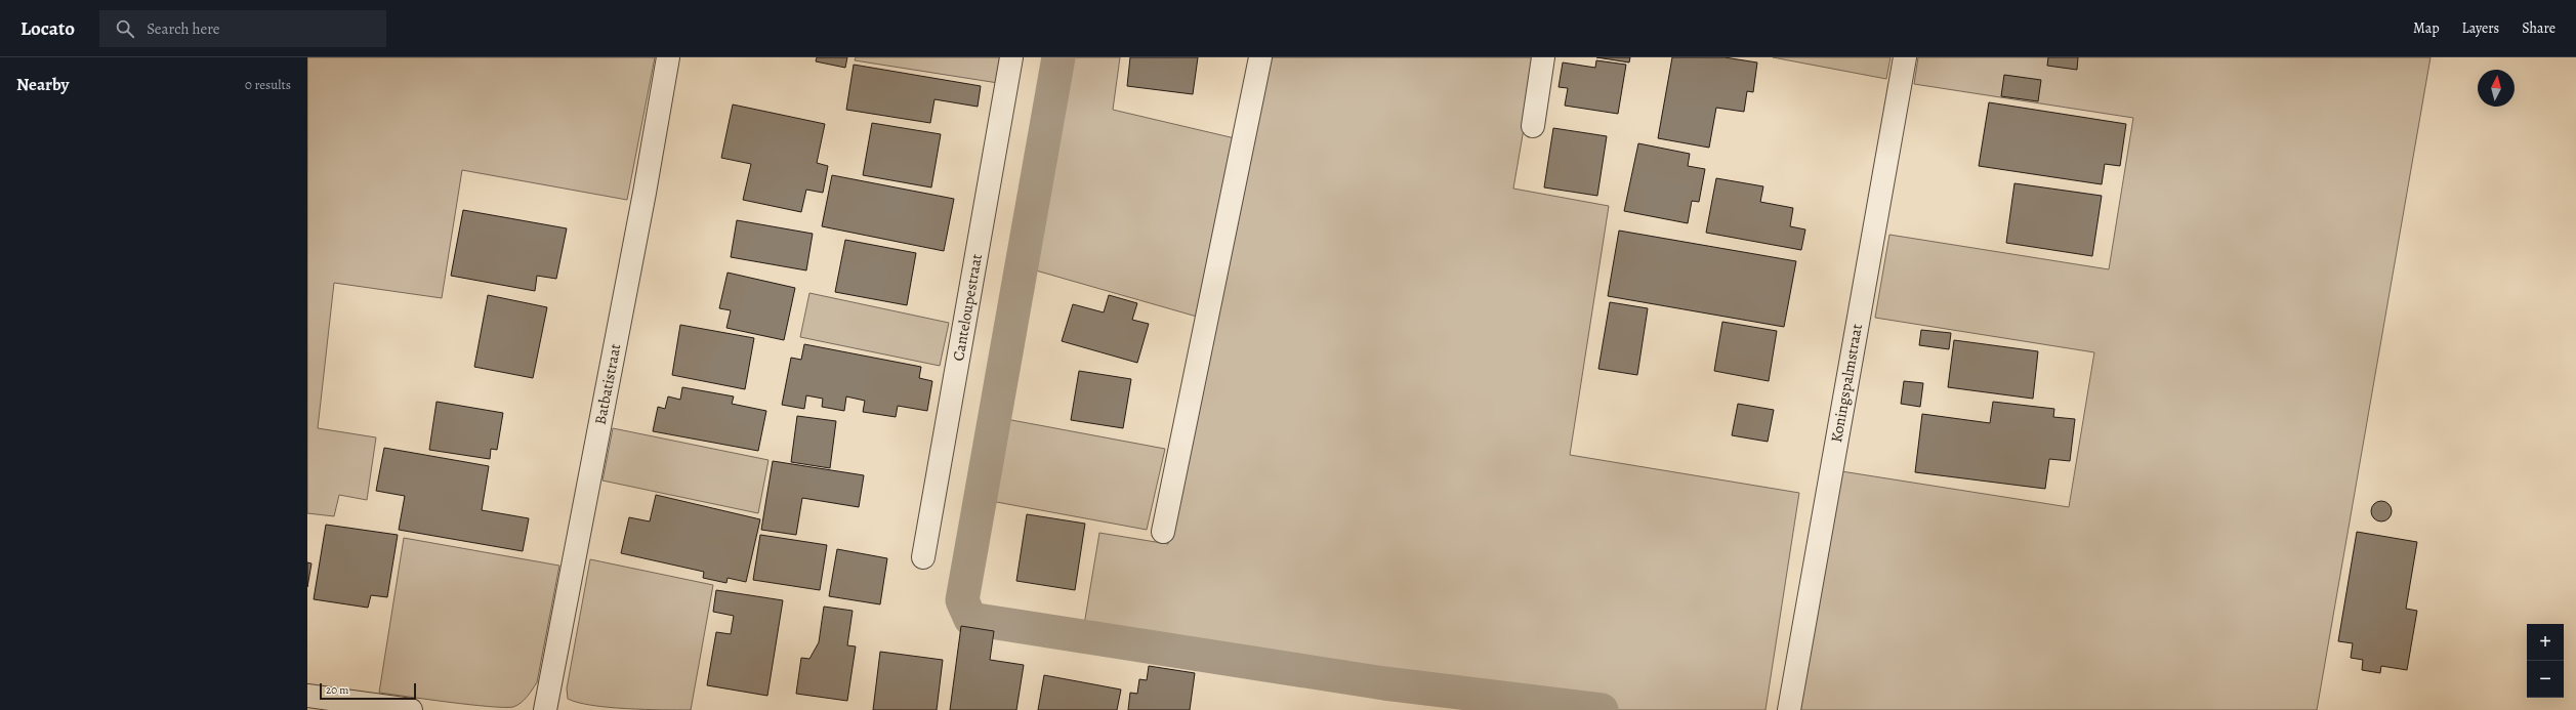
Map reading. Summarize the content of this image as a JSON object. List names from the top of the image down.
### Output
{
  "streets": {
    "street": ["Canteloupestraat", "Koningspalmstraat", "Batbatistraat"]
  },
  "scale_bar": "20 m",
  "north": "top",
  "page": {
    "header": "Locato",
    "search": "Search here",
    "nav": ["Map", "Layers", "Share"],
    "heading": ["Nearby", "0 results"],
    "map_buttons": ["+", "−"],
    "scale": "20 m"
  }
}
